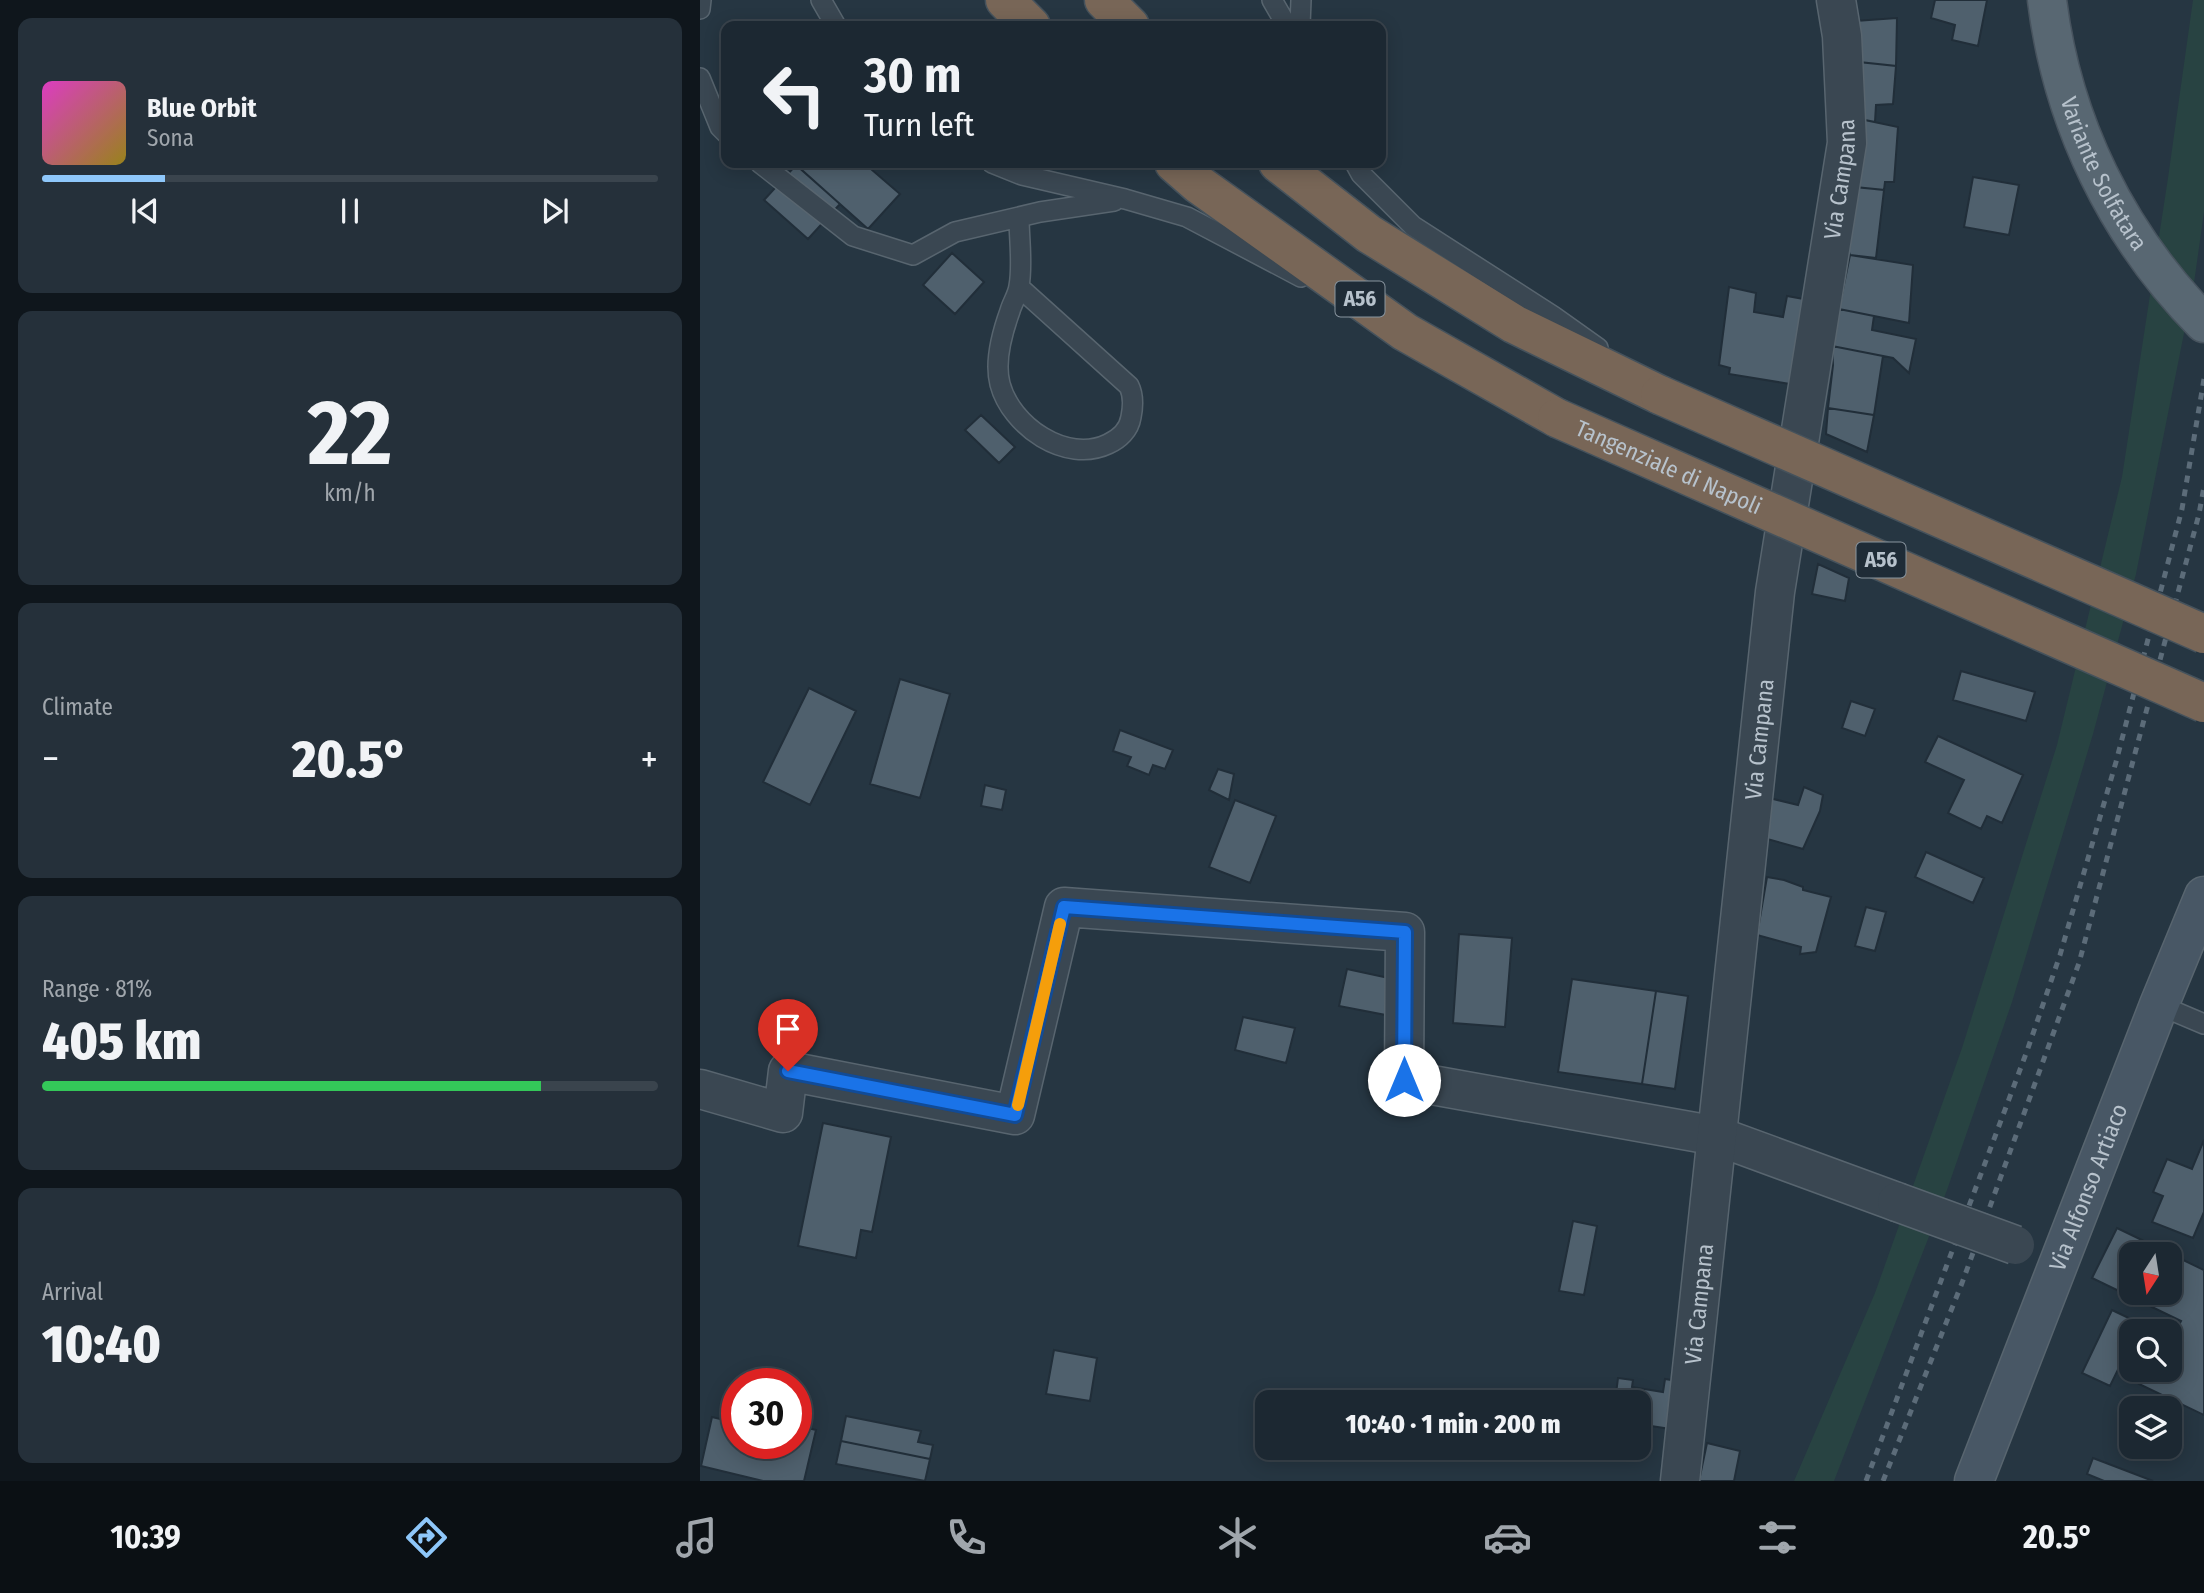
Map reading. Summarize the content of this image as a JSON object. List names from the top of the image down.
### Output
{
  "streets": {
    "highway": ["A56", "Tangenziale di Napoli"],
    "main road": ["Variante Solfatara", "Via Alfonso Artiaco"],
    "street": ["Via Campana"]
  },
  "north": "bottom",
  "page": {
    "turn": ["30 m", "Turn left"],
    "song": ["Blue Orbit", "Sona"],
    "tile": [
      ["22", "km/h"],
      "Climate",
      ["Range · 81%", "405 km"],
      ["Arrival", "10:40"]
    ],
    "heat": ["−", "20.5°", "+"],
    "limit": "30",
    "trip": "10:40 · 1 min · 200 m",
    "tabs": ["10:39", "20.5°"]
  }
}
